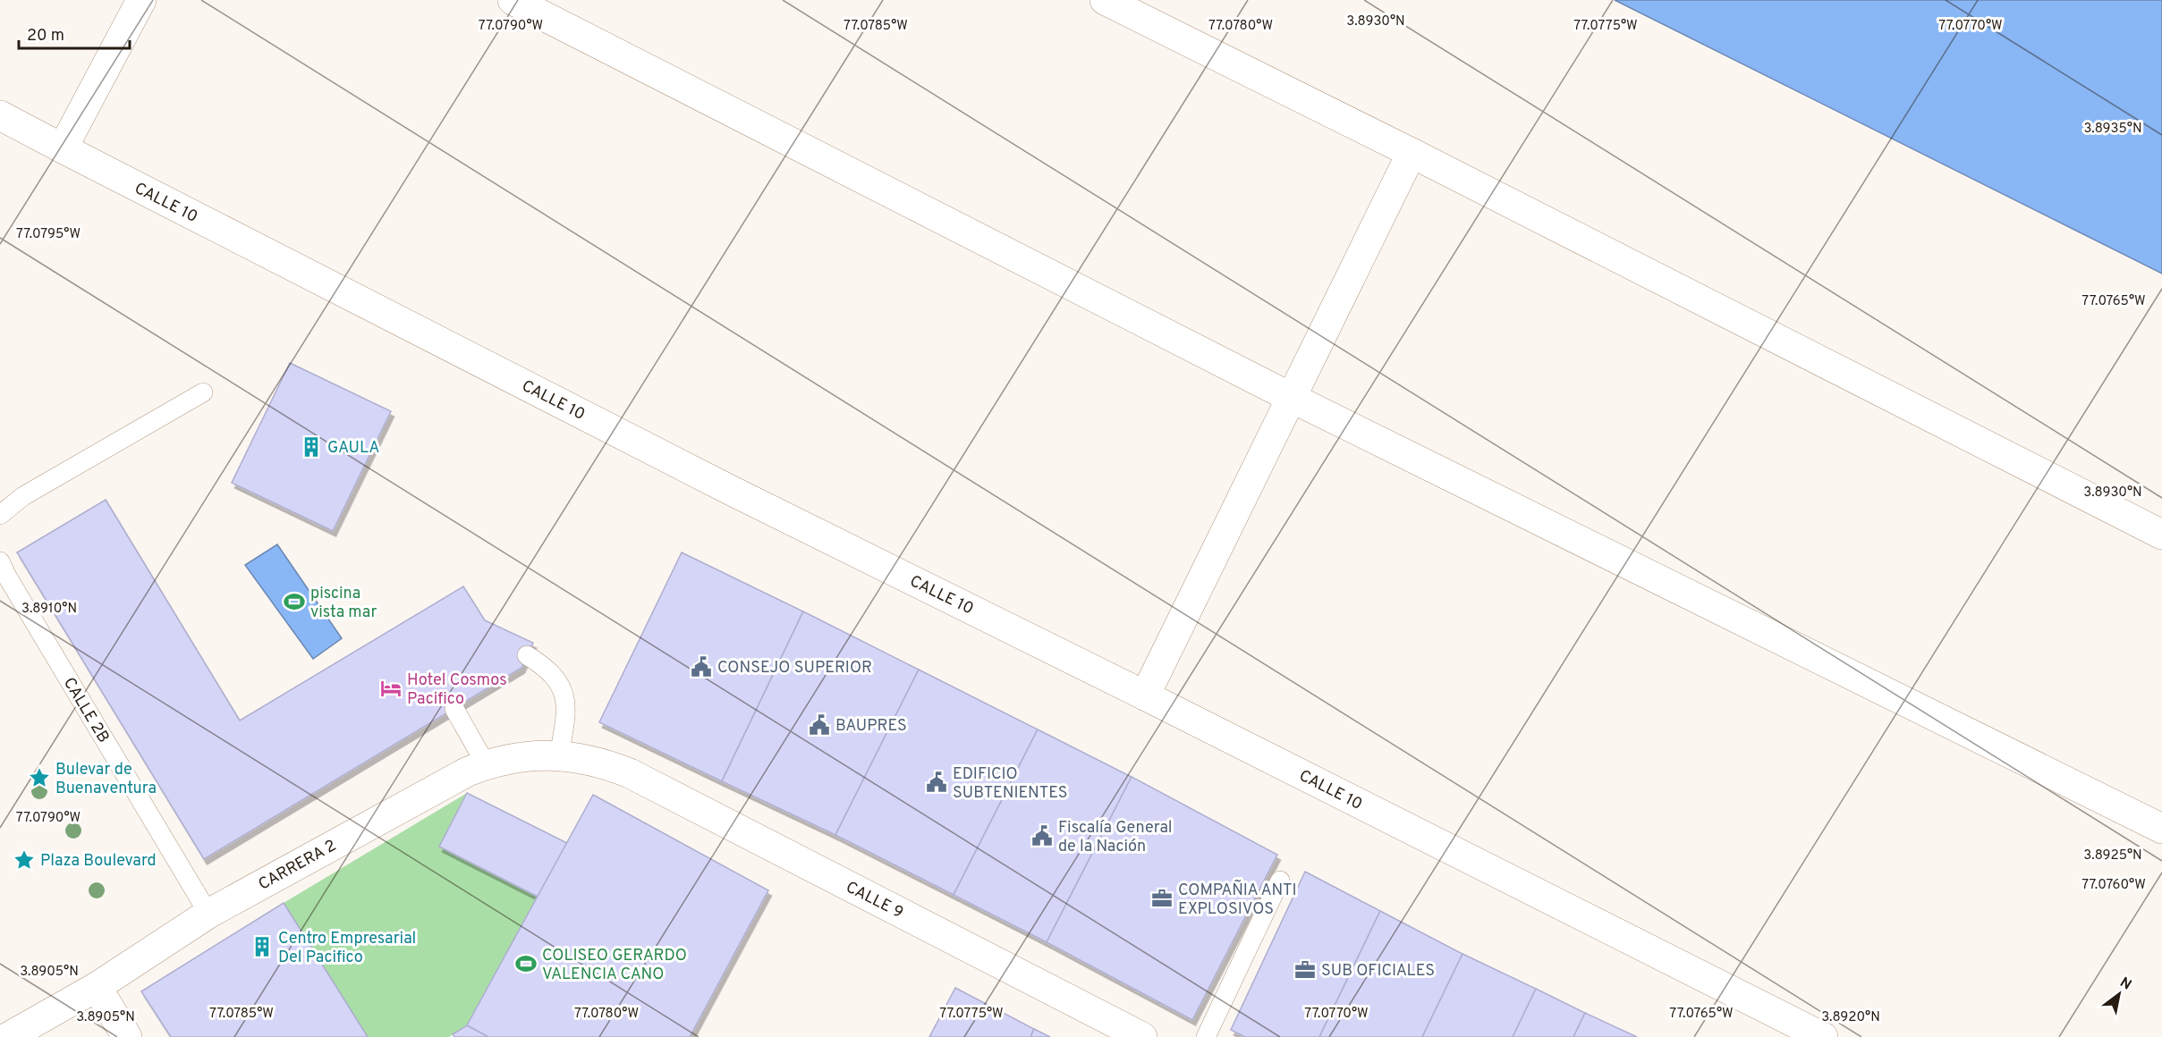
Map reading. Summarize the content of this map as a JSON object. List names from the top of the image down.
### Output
{
  "streets": {
    "main road": ["CALLE 10", "CARRERA 2", "CALLE 9"],
    "lane": ["CALLE 2B"]
  },
  "crossings": [
    ["CALLE 2B", "CARRERA 2"],
    ["CARRERA 2", "CALLE 9"]
  ],
  "places": {
    "building": ["GAULA", "Centro Empresarial Del Pacifico"],
    "sports": ["piscina vista mar", "COLISEO GERARDO VALENCIA CANO"],
    "public building": [
      "CONSEJO SUPERIOR",
      "BAUPRES",
      "EDIFICIO SUBTENIENTES",
      "Fiscalía General de la Nación"
    ],
    "hotel": ["Hotel Cosmos Pacifico"],
    "place": ["Bulevar de Buenaventura", "Plaza Boulevard"],
    "office": ["COMPAÑIA ANTI EXPLOSIVOS", "SUB OFICIALES"]
  },
  "scale_bar": "20 m",
  "north": "top right",
  "coordinates": [
    "3.8930°N",
    "77.0790°W",
    "77.0785°W",
    "77.0780°W",
    "77.0775°W",
    "77.0770°W",
    "3.8935°N",
    "77.0795°W",
    "77.0765°W",
    "3.8910°N",
    "3.8925°N",
    "77.0760°W",
    "3.8905°N",
    "3.8920°N"
  ]
}
